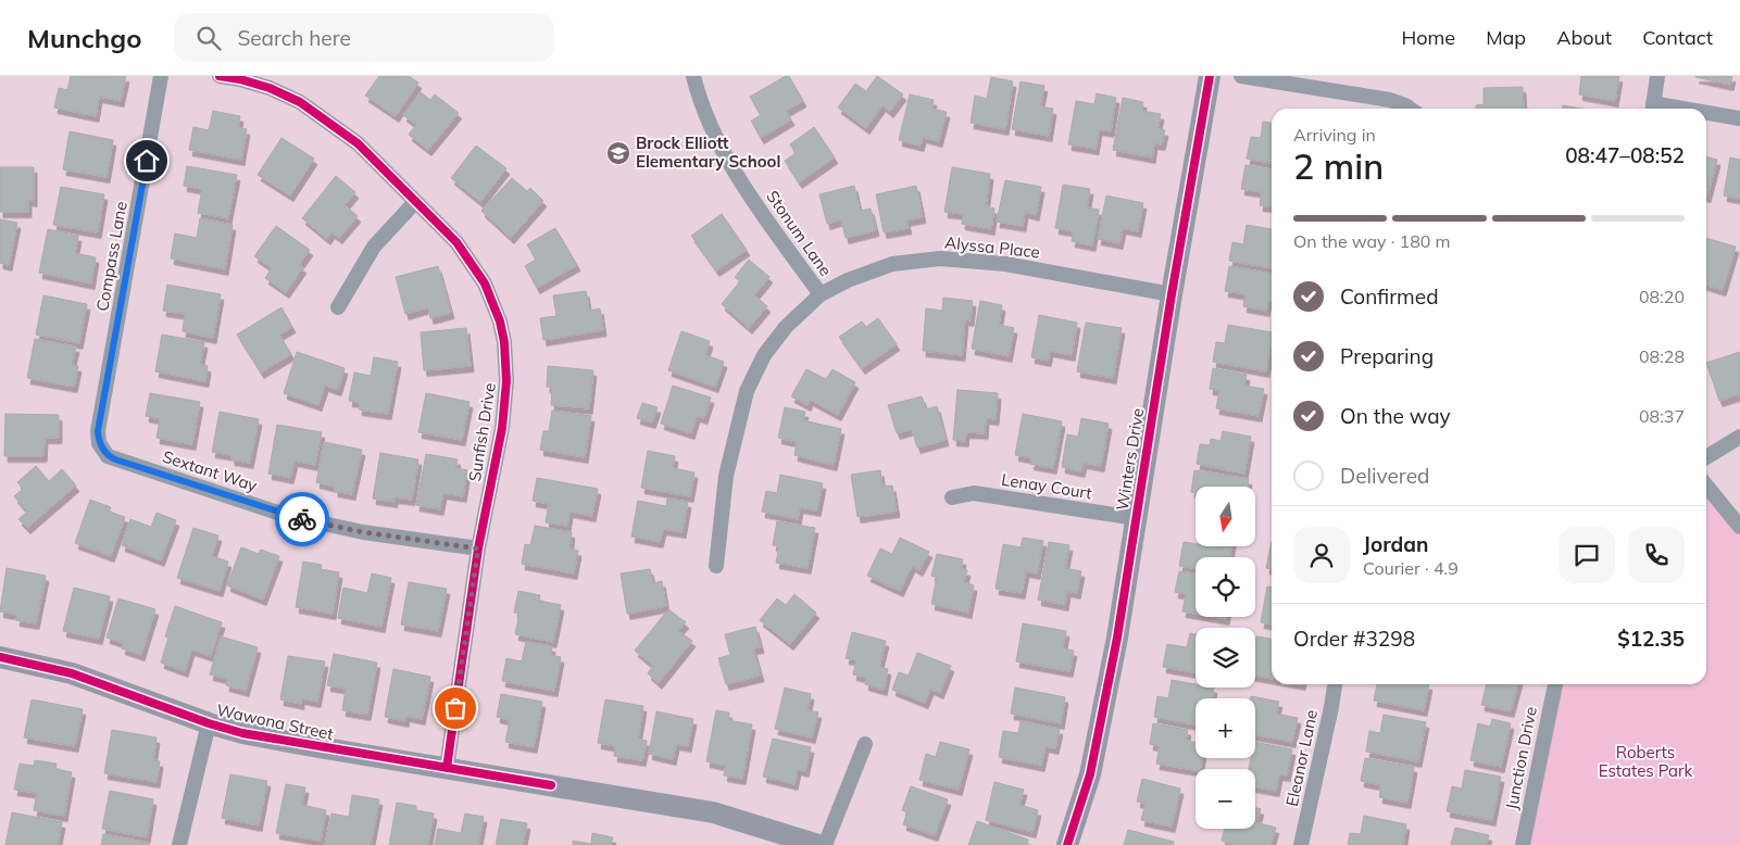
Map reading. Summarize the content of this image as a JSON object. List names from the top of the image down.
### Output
{
  "streets": {
    "street": [
      "Stonum Lane",
      "Alyssa Place",
      "Compass Lane",
      "Sunfish Drive",
      "Winters Drive",
      "Sextant Way",
      "Lenay Court",
      "Wawona Street",
      "Eleanor Lane",
      "Junction Drive"
    ]
  },
  "crossings": [
    ["Stonum Lane", "Alyssa Place"],
    ["Alyssa Place", "Winters Drive"],
    ["Compass Lane", "Sextant Way"],
    ["Sunfish Drive", "Sextant Way"],
    ["Sunfish Drive", "Wawona Street"],
    ["Winters Drive", "Lenay Court"]
  ],
  "parks": ["Roberts Estates Park"],
  "places": {
    "school or university": ["Brock Elliott Elementary School"]
  },
  "north": "bottom",
  "page": {
    "header": "Munchgo",
    "search": "Search here",
    "nav": [
      "Home",
      "Map",
      "About",
      "Contact"
    ],
    "heading": ["2 min", "Arriving in", "08:47–08:52"],
    "panel": [
      "Jordan",
      "Courier · 4.9",
      "Order #3298",
      "$12.35"
    ],
    "bar": "On the way · 180 m",
    "list": [
      ["Confirmed", "08:20"],
      ["Preparing", "08:28"],
      ["On the way", "08:37"],
      "Delivered"
    ],
    "map_buttons": ["+", "−"]
  }
}
